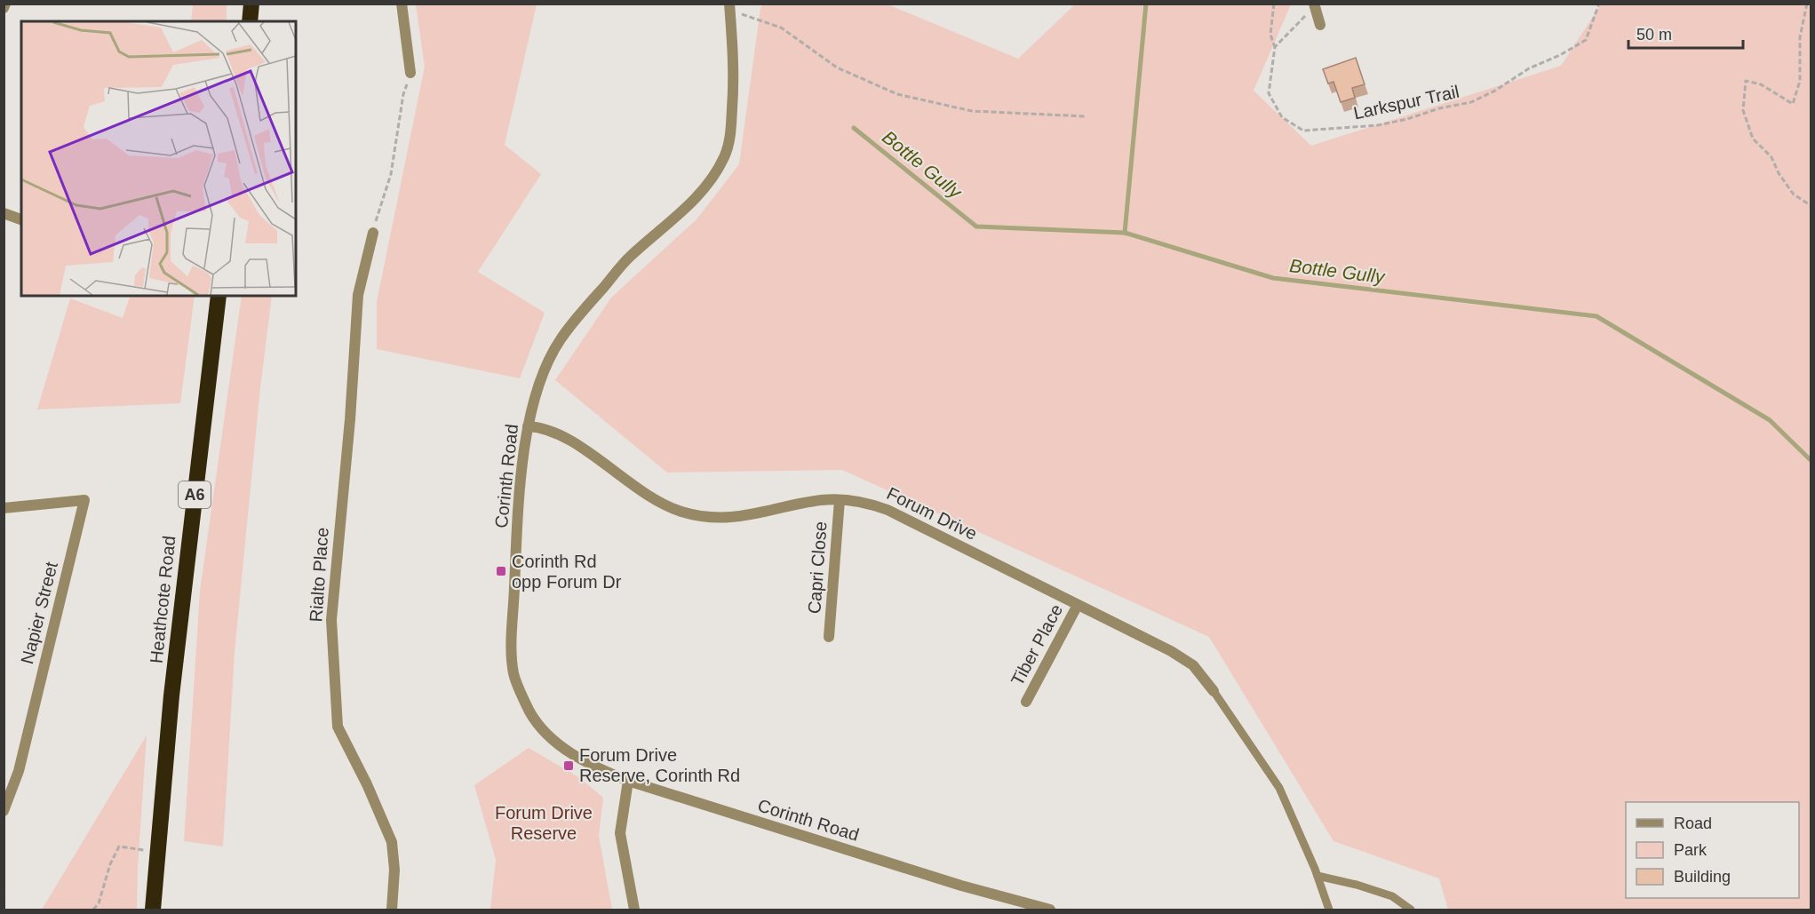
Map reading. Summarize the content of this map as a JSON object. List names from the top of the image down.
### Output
{
  "streets": {
    "highway": ["A6", "Heathcote Road"],
    "street": [
      "Corinth Road",
      "Forum Drive",
      "Capri Close",
      "Rialto Place",
      "Napier Street",
      "Tiber Place"
    ],
    "path": ["Larkspur Trail"]
  },
  "crossings": [
    ["Corinth Road", "Forum Drive"],
    ["Forum Drive", "Capri Close"],
    ["Forum Drive", "Tiber Place"]
  ],
  "water": ["Bottle Gully"],
  "parks": ["Forum Drive Reserve"],
  "places": {
    "transit": ["Corinth Rd opp Forum Dr", "Forum Drive Reserve, Corinth Rd"]
  },
  "legend": ["Road", "Park", "Building"],
  "scale_bar": "50 m"
}
